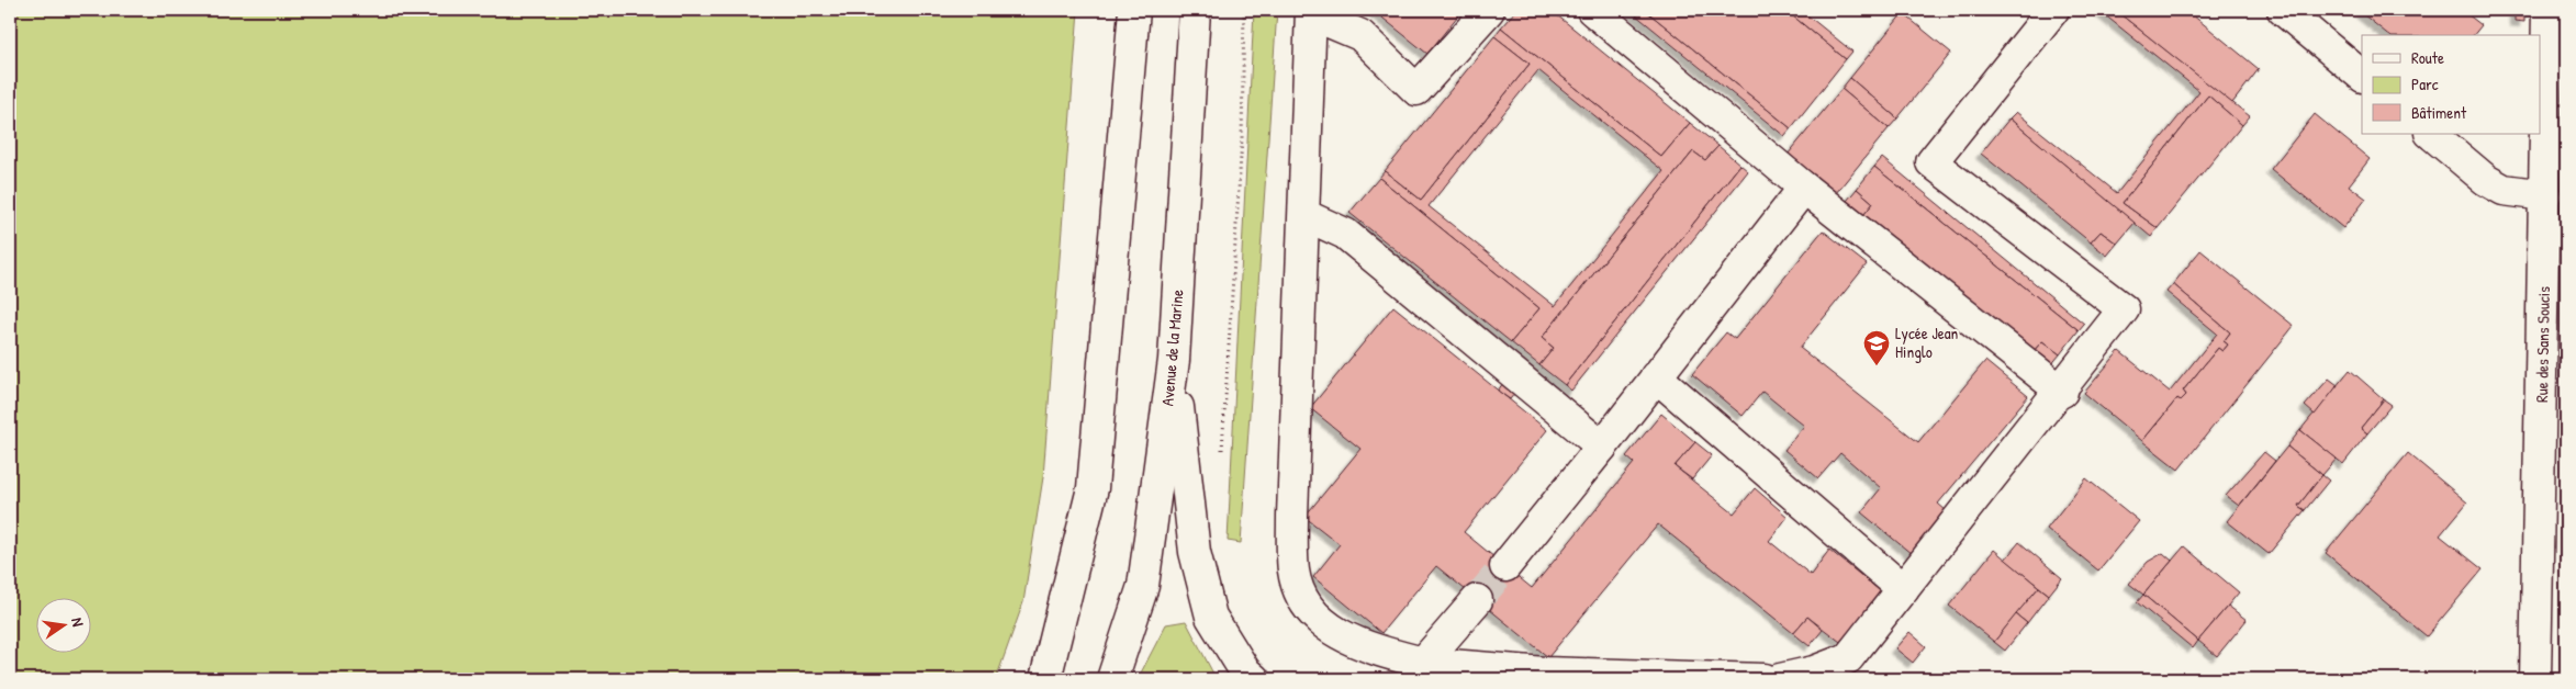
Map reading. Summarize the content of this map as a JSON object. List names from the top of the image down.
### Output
{
  "streets": {
    "main road": ["Rue des Sans Soucis", "Avenue de la Marine"]
  },
  "places": {
    "school or university": ["Lycée Jean Hinglo"]
  },
  "legend": ["Route", "Parc", "Bâtiment"],
  "north": "right"
}
